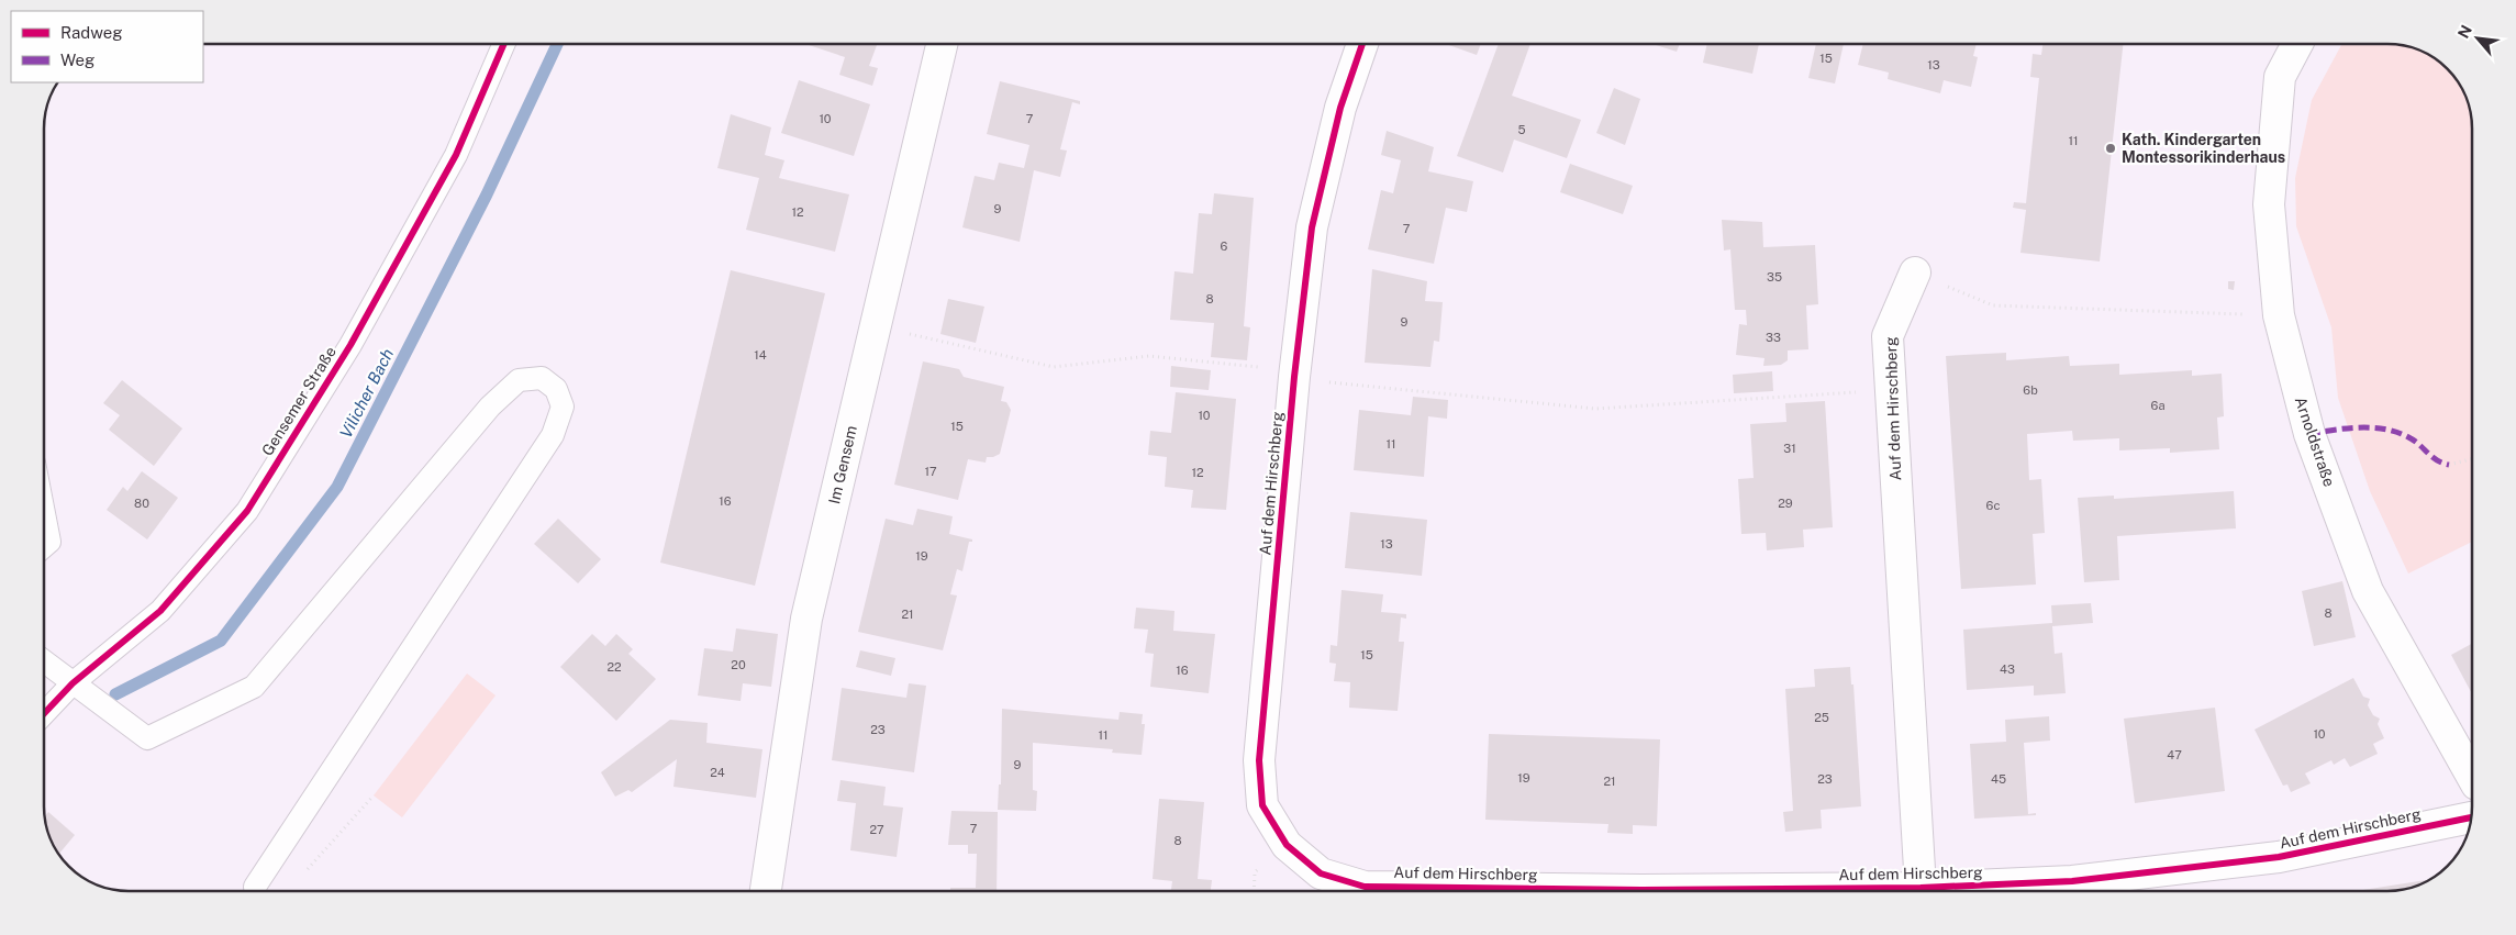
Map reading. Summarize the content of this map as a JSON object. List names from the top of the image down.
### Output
{
  "streets": {
    "street": ["Auf dem Hirschberg", "Arnoldstraße", "Im Gensem"],
    "lane": ["Gensemer Straße"]
  },
  "water": ["Vilicher Bach"],
  "places": ["Kath. Kindergarten Montessorikinderhaus"],
  "house_numbers": [
    "15",
    "13",
    "10",
    "7",
    "5",
    "11",
    "9",
    "12",
    "7",
    "6",
    "35",
    "8",
    "9",
    "33",
    "14",
    "6b",
    "6a",
    "10",
    "15",
    "11",
    "31",
    "17",
    "12",
    "16",
    "80",
    "29",
    "6c",
    "13",
    "19",
    "8",
    "21",
    "15",
    "20",
    "22",
    "43",
    "16",
    "25",
    "23",
    "10",
    "11",
    "47",
    "9",
    "24",
    "19",
    "23",
    "45",
    "21",
    "7",
    "27",
    "8"
  ],
  "legend": ["Radweg", "Weg"],
  "north": "top left"
}
